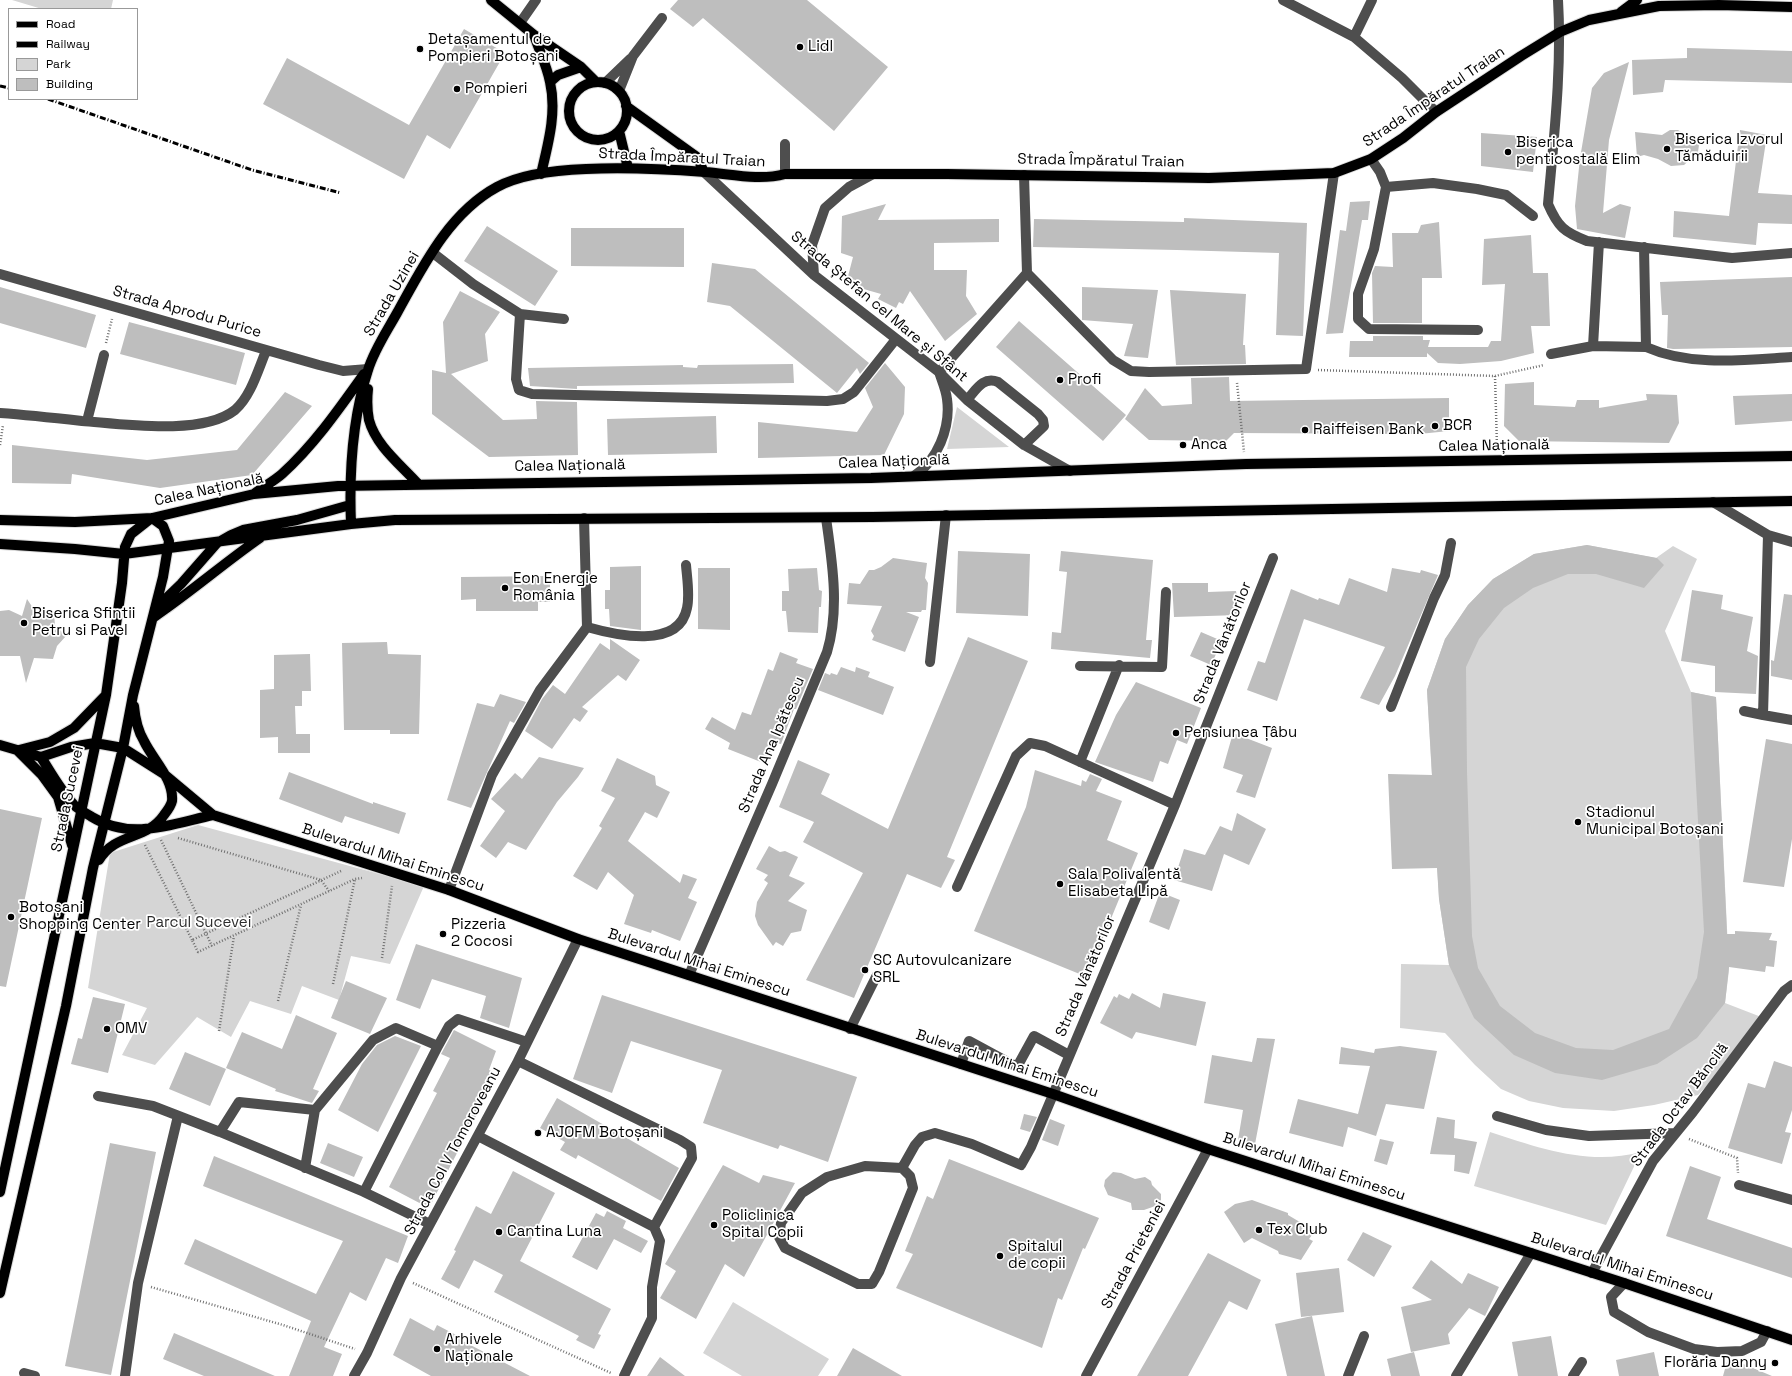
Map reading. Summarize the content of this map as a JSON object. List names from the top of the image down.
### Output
{
  "streets": {
    "main road": [
      "Strada Împăratul Traian",
      "Strada Uzinei",
      "Strada Ștefan cel Mare și Sfânt",
      "Calea Națională",
      "Strada Sucevei",
      "Bulevardul Mihai Eminescu"
    ],
    "street": [
      "Strada Aprodu Purice",
      "Strada Vânătorilor",
      "Strada Ana Ipătescu",
      "Strada Octav Băncilă",
      "Strada Col V Tomoroveanu",
      "Strada Prieteniei"
    ]
  },
  "crossings": [
    ["Strada Împăratul Traian", "Strada Uzinei"],
    ["Strada Împăratul Traian", "Strada Ștefan cel Mare și Sfânt"],
    ["Strada Uzinei", "Strada Aprodu Purice"],
    ["Strada Uzinei", "Calea Națională"],
    ["Strada Ștefan cel Mare și Sfânt", "Calea Națională"],
    ["Calea Națională", "Strada Sucevei"],
    ["Strada Vânătorilor", "Bulevardul Mihai Eminescu"],
    ["Strada Ana Ipătescu", "Bulevardul Mihai Eminescu"],
    ["Strada Sucevei", "Bulevardul Mihai Eminescu"],
    ["Bulevardul Mihai Eminescu", "Strada Octav Băncilă"],
    ["Bulevardul Mihai Eminescu", "Strada Col V Tomoroveanu"],
    ["Bulevardul Mihai Eminescu", "Strada Prieteniei"]
  ],
  "parks": ["Parcul Sucevei"],
  "places": [
    "Lidl",
    "Detașamentul de Pompieri Botoșani",
    "Pompieri",
    "Biserica Izvorul Tămăduirii",
    "Biserica penticostală Elim",
    "Profi",
    "BCR",
    "Raiffeisen Bank",
    "Anca",
    "Eon Energie România",
    "Biserica Sfintii Petru si Pavel",
    "Pensiunea Țâbu",
    "Stadionul Municipal Botoșani",
    "Sala Polivalentă Elisabeta Lipă",
    "Botoșani Shopping Center",
    "Pizzeria 2 Cocosi",
    "SC Autovulcanizare SRL",
    "OMV",
    "AJOFM Botoșani",
    "Policlinica Spital Copii",
    "Tex Club",
    "Cantina Luna",
    "Spitalul de copii",
    "Arhivele Naționale",
    "Florăria Danny"
  ],
  "legend": [
    "Road",
    "Railway",
    "Park",
    "Building"
  ]
}
